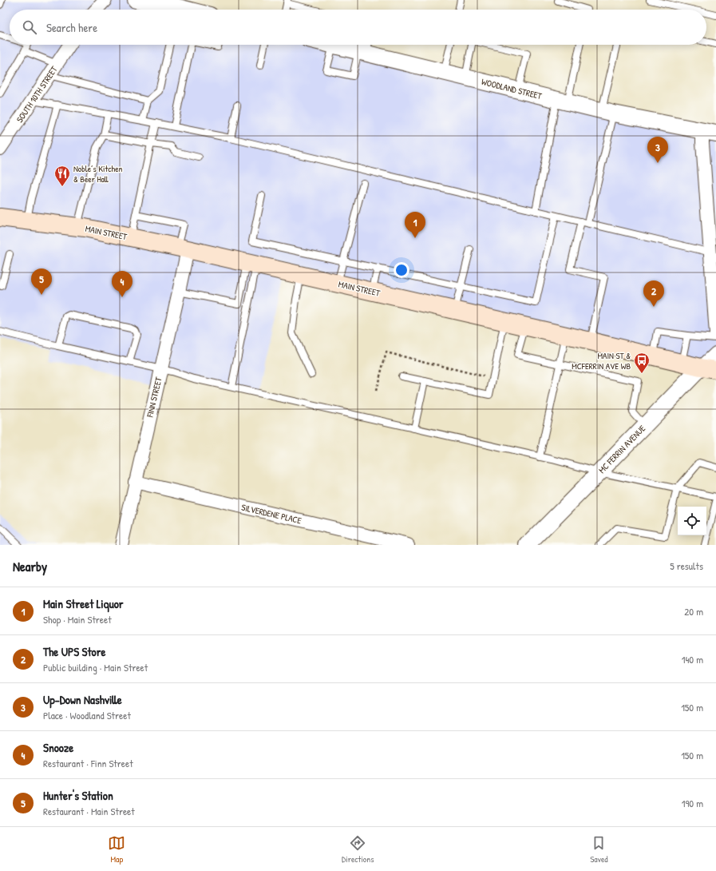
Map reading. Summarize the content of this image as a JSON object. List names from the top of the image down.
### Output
{
  "streets": {
    "main road": ["MAIN STREET"],
    "street": [
      "WOODLAND STREET",
      "SOUTH 10TH STREET",
      "FINN STREET",
      "MC FERRIN AVENUE",
      "SILVERDENE PLACE"
    ]
  },
  "crossings": [
    ["MAIN STREET", "FINN STREET"],
    ["MAIN STREET", "MC FERRIN AVENUE"],
    ["FINN STREET", "SILVERDENE PLACE"]
  ],
  "places": {
    "restaurant": ["Noble’s Kitchen & Beer Hall"],
    "bus stop": ["MAIN ST & MCFERRIN AVE WB"]
  },
  "page": {
    "search": "Search here",
    "pins": [
      "3",
      "1",
      "5",
      "4",
      "2"
    ],
    "heading": ["Nearby", "5 results"],
    "list": [
      {
        "mark": "1",
        "name": "Main Street Liquor",
        "note": "Shop · Main Street",
        "value": "20 m"
      },
      {
        "mark": "2",
        "name": "The UPS Store",
        "note": "Public building · Main Street",
        "value": "140 m"
      },
      {
        "mark": "3",
        "name": "Up-Down Nashville",
        "note": "Place · Woodland Street",
        "value": "150 m"
      },
      {
        "mark": "4",
        "name": "Snooze",
        "note": "Restaurant · Finn Street",
        "value": "150 m"
      },
      {
        "mark": "5",
        "name": "Hunter's Station",
        "note": "Restaurant · Main Street",
        "value": "190 m"
      }
    ],
    "nav": ["Map", "Directions", "Saved"]
  }
}
